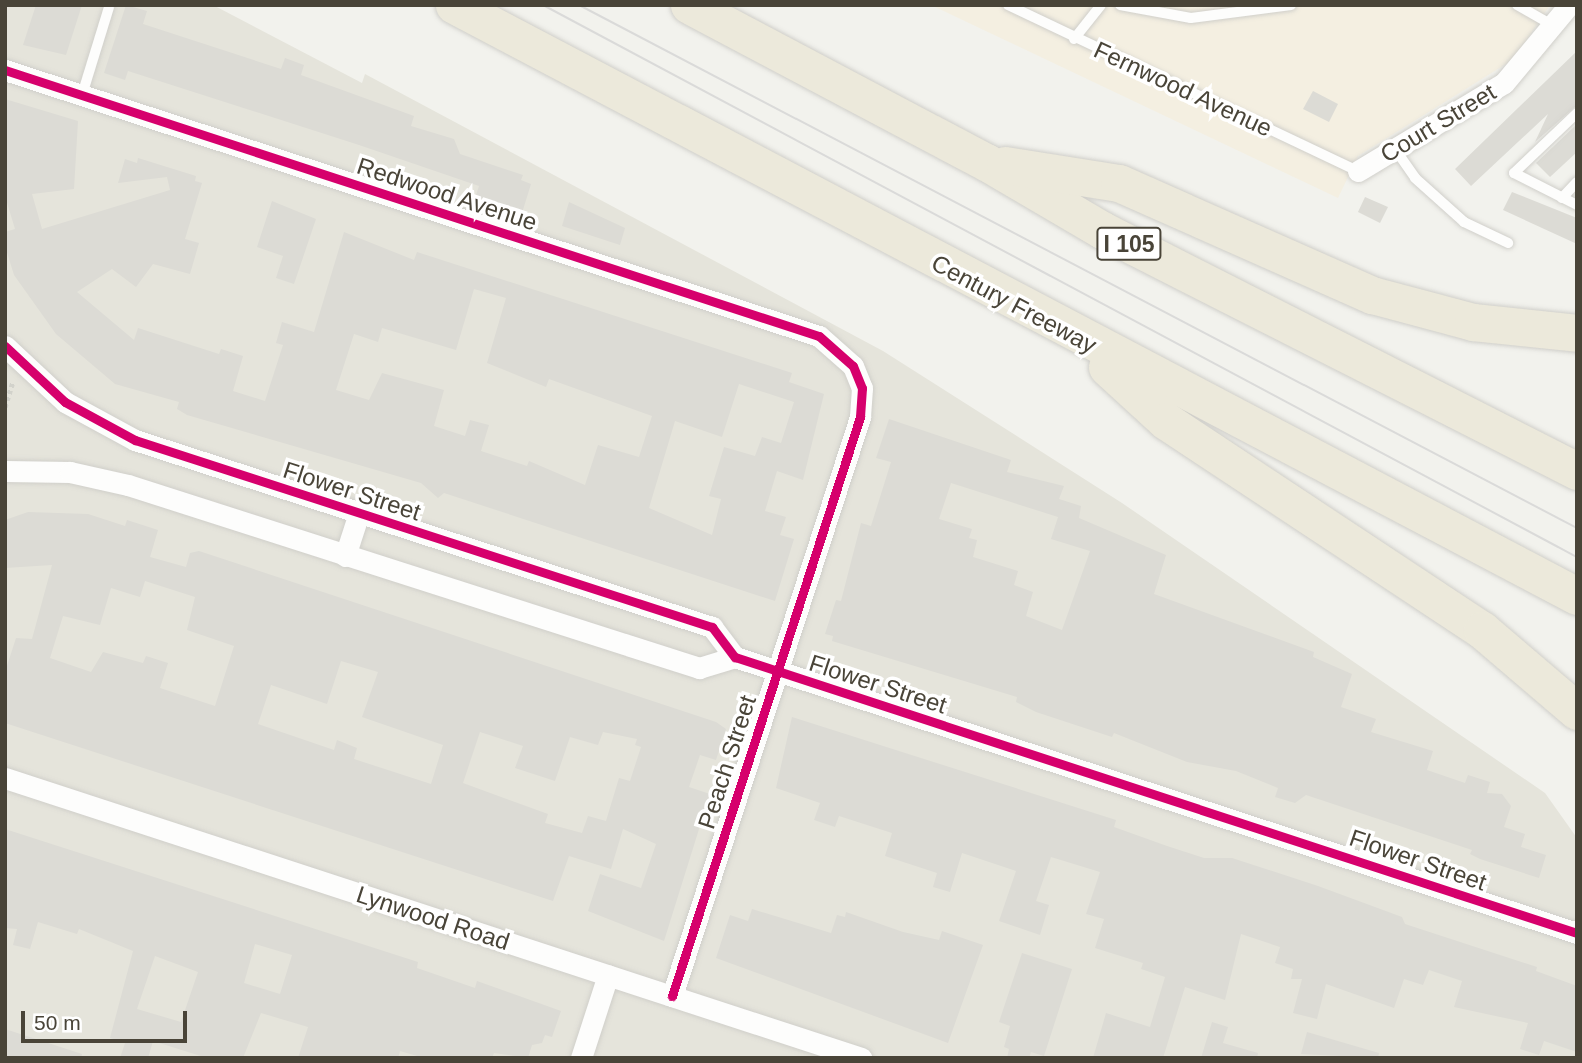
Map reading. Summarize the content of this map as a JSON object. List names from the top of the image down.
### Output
{
  "streets": {
    "highway": ["I 105", "Century Freeway"],
    "street": [
      "Court Street",
      "Redwood Avenue",
      "Flower Street",
      "Peach Street",
      "Lynwood Road"
    ],
    "lane": ["Fernwood Avenue"]
  },
  "crossings": [
    ["Fernwood Avenue", "Court Street"],
    ["Redwood Avenue", "Peach Street"],
    ["Flower Street", "Peach Street"],
    ["Peach Street", "Lynwood Road"]
  ],
  "scale_bar": "50 m"
}
